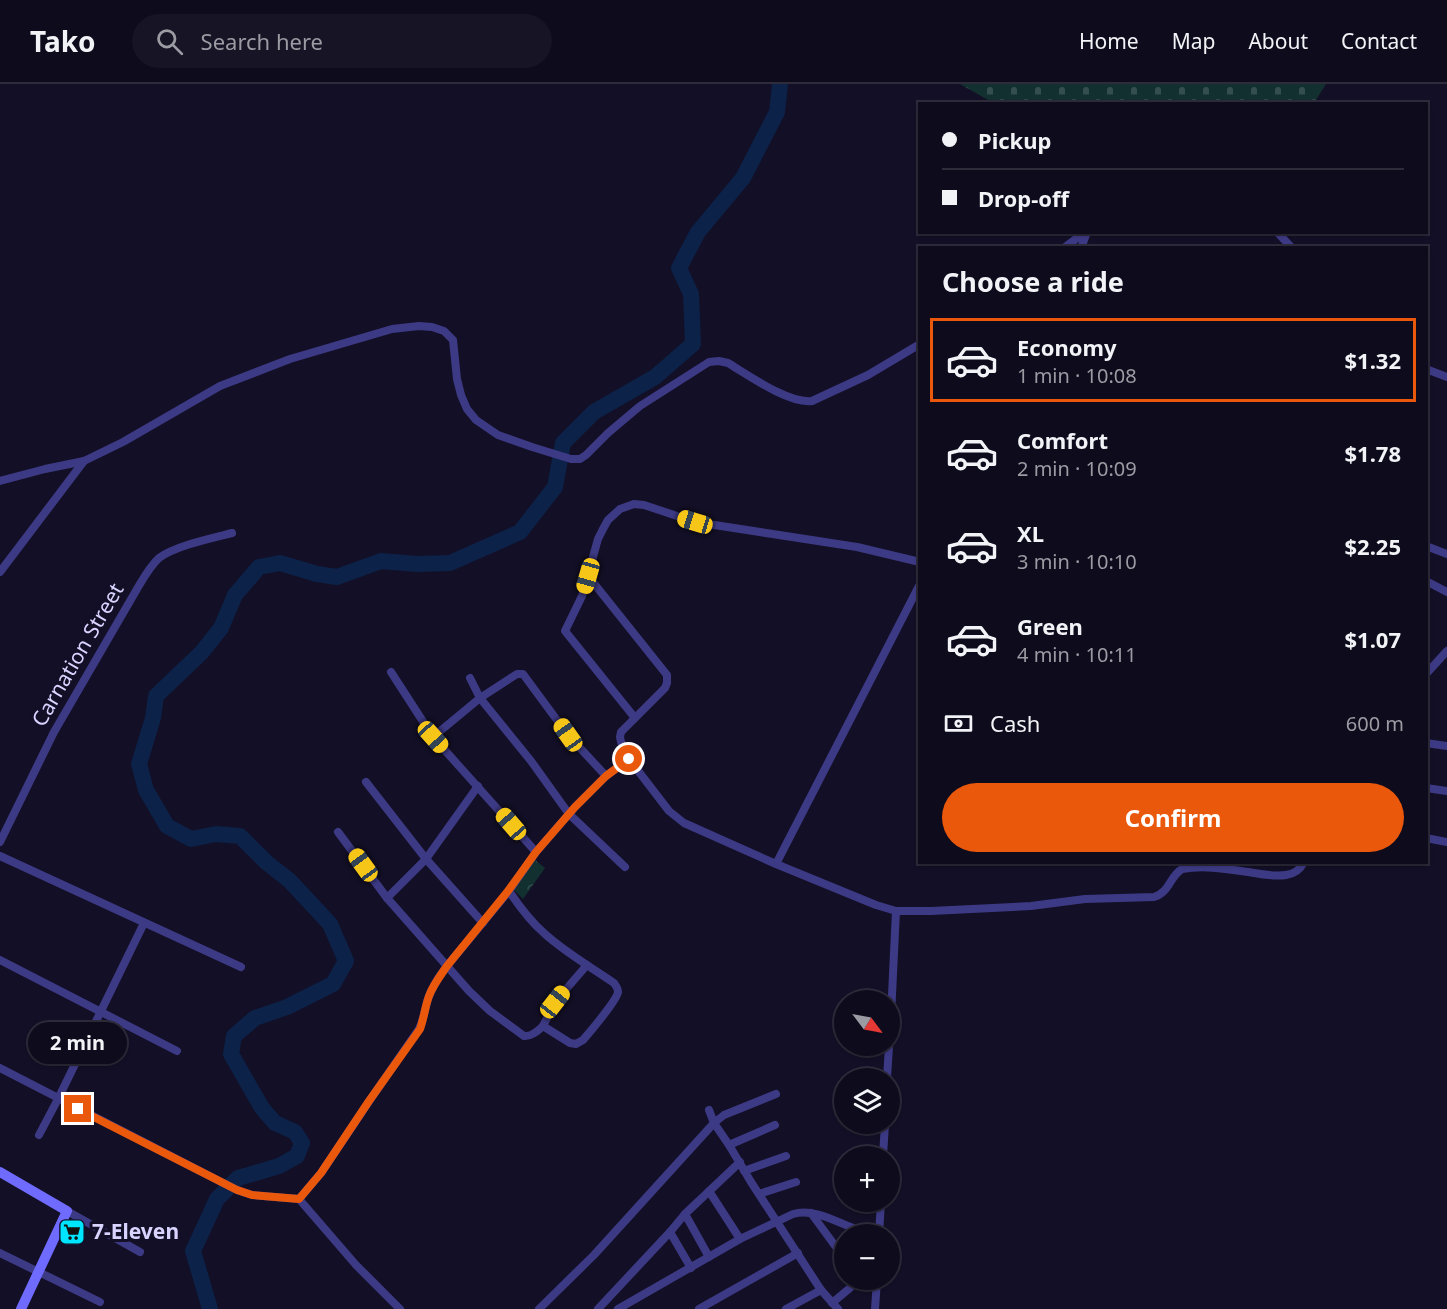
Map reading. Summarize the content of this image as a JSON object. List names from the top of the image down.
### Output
{
  "streets": {
    "street": ["Carnation Street"]
  },
  "places": {
    "supermarket": ["7-Eleven"]
  },
  "north": "bottom right",
  "page": {
    "header": "Tako",
    "search": "Search here",
    "nav": [
      "Home",
      "Map",
      "About",
      "Contact"
    ],
    "banner": ["Pickup", "Drop-off"],
    "heading": "Choose a ride",
    "list": [
      {
        "name": "Economy",
        "note": "1 min · 10:08",
        "value": "$1.32"
      },
      {
        "name": "Comfort",
        "note": "2 min · 10:09",
        "value": "$1.78"
      },
      {
        "name": "XL",
        "note": "3 min · 10:10",
        "value": "$2.25"
      },
      {
        "name": "Green",
        "note": "4 min · 10:11",
        "value": "$1.07"
      }
    ],
    "pay": ["Cash", "600 m"],
    "buttons": "Confirm",
    "map_buttons": ["+", "−"],
    "bubble": "2 min"
  }
}
